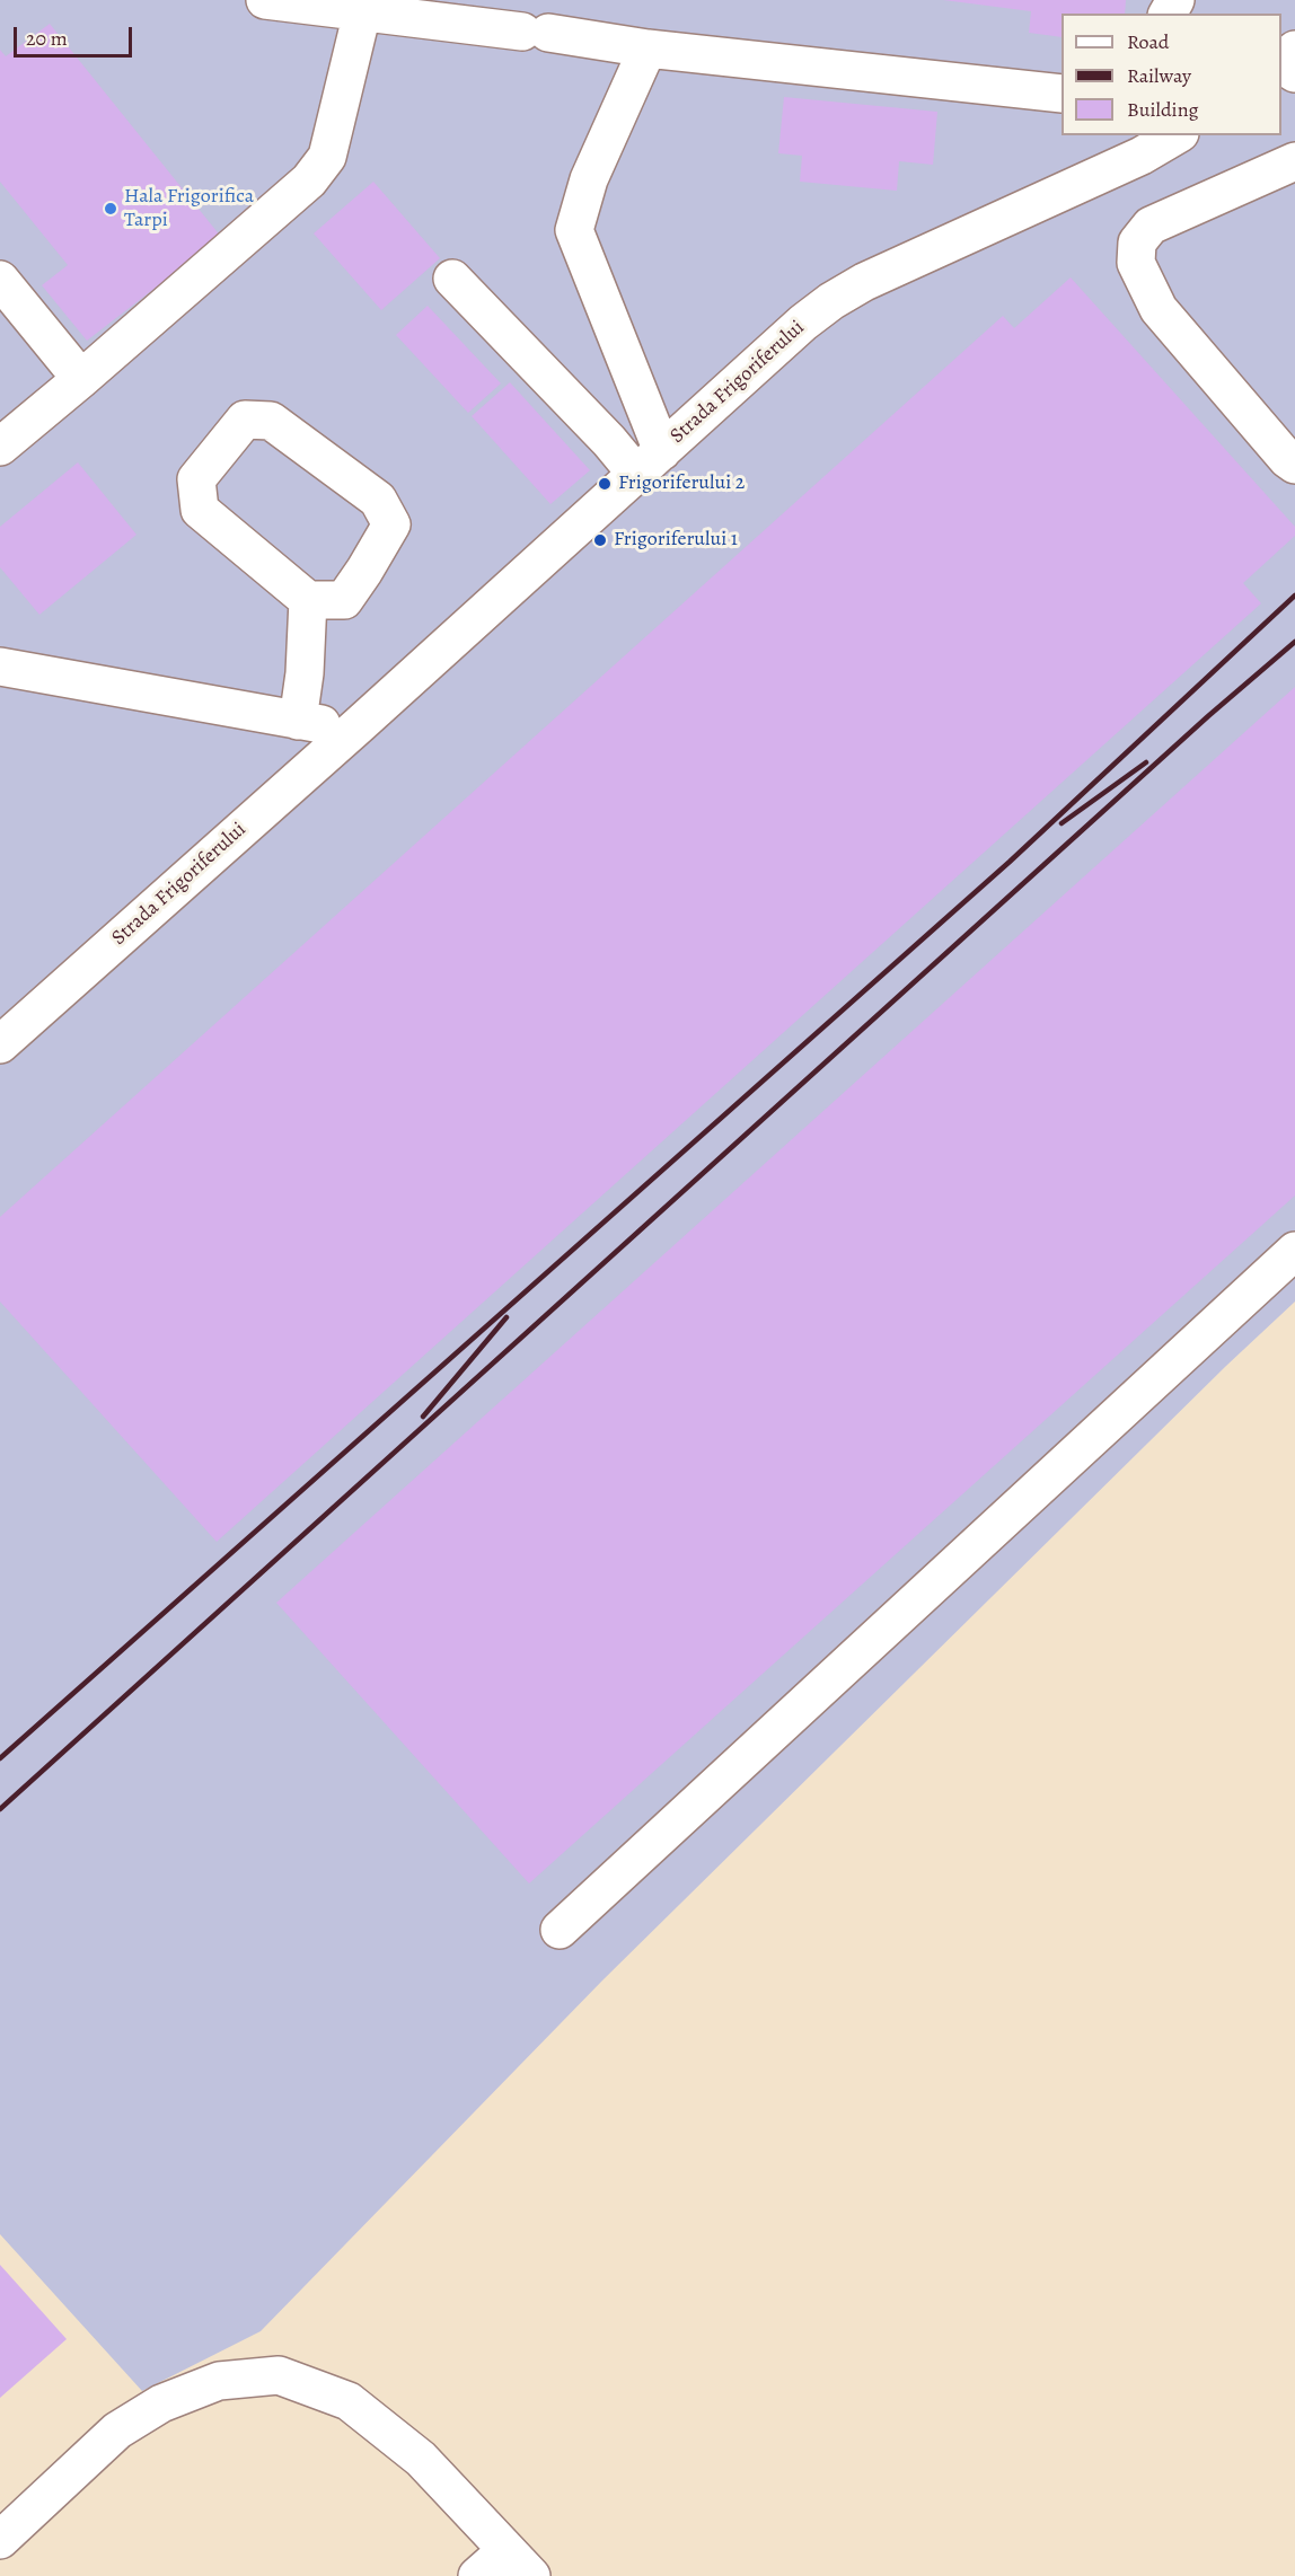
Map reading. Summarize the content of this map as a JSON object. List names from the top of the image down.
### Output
{
  "streets": {
    "street": ["Strada Frigoriferului"]
  },
  "places": ["Hala Frigorifica Tarpi", "Frigoriferului 2", "Frigoriferului 1"],
  "legend": ["Road", "Railway", "Building"],
  "scale_bar": "20 m"
}
